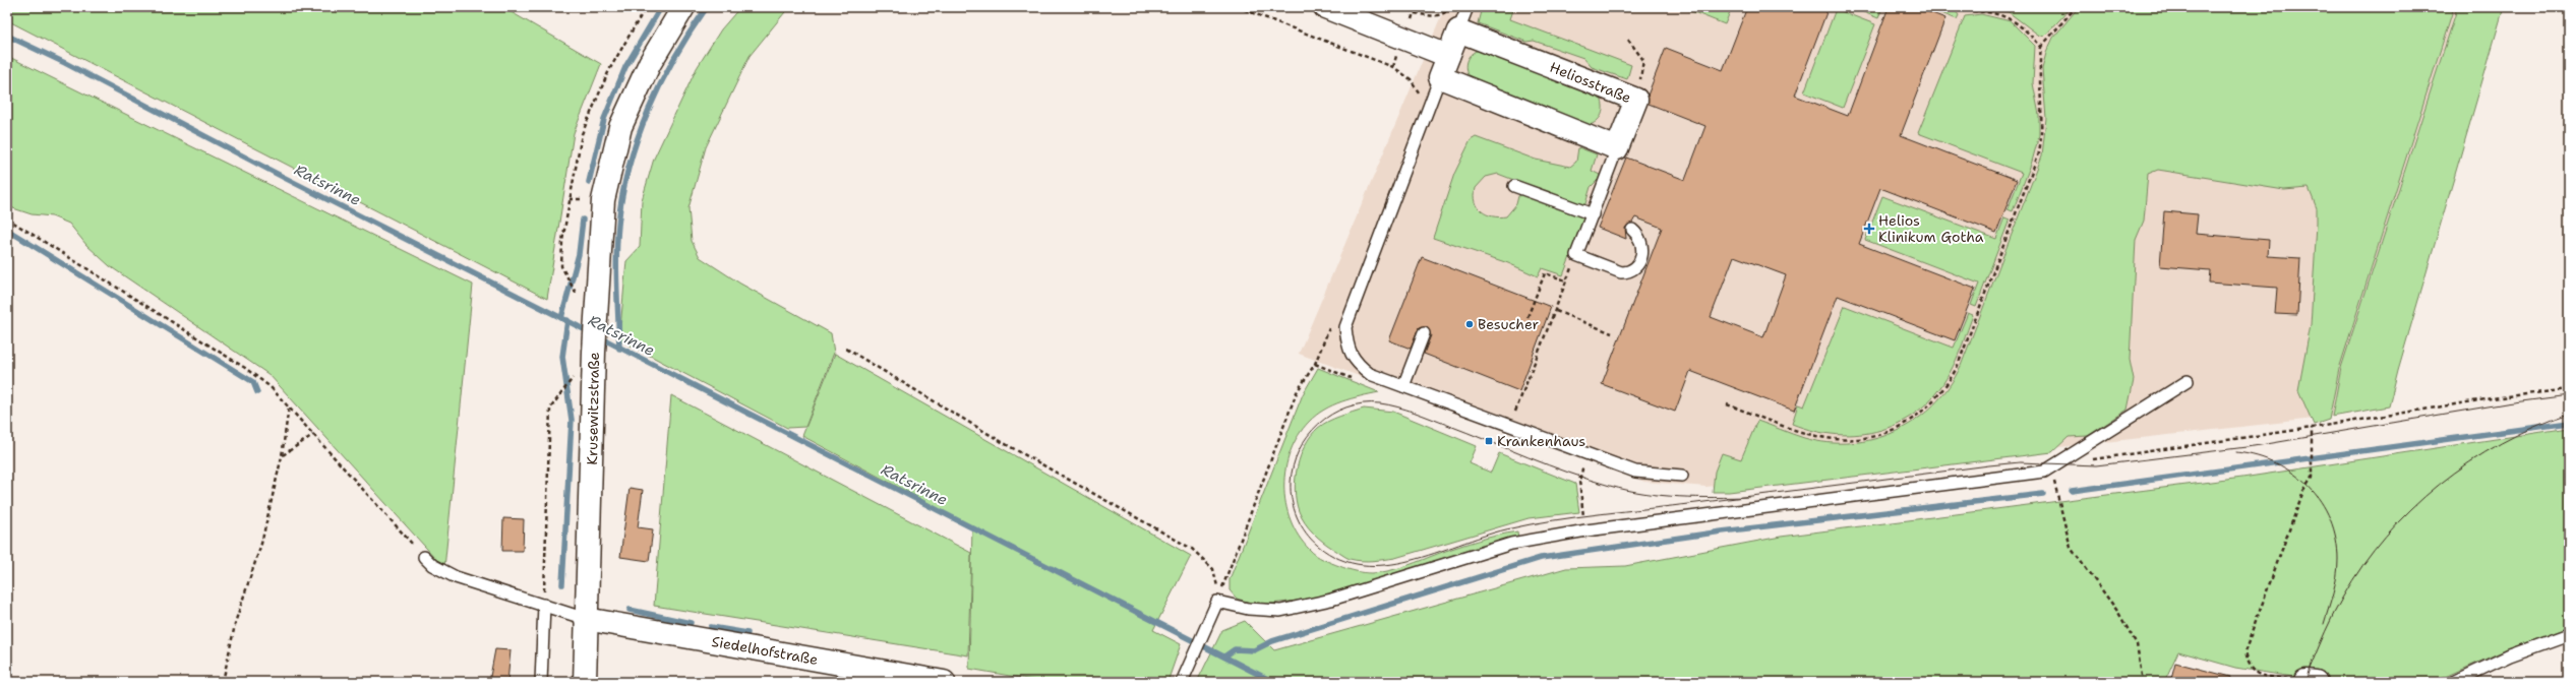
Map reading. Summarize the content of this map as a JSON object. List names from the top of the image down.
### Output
{
  "streets": {
    "street": ["Heliosstraße", "Krusewitzstraße", "Siedelhofstraße"]
  },
  "crossings": [
    ["Krusewitzstraße", "Siedelhofstraße"]
  ],
  "water": ["Ratsrinne"],
  "places": {
    "health": ["Helios Klinikum Gotha"],
    "other": ["Besucher"],
    "transit": ["Krankenhaus"]
  }
}
